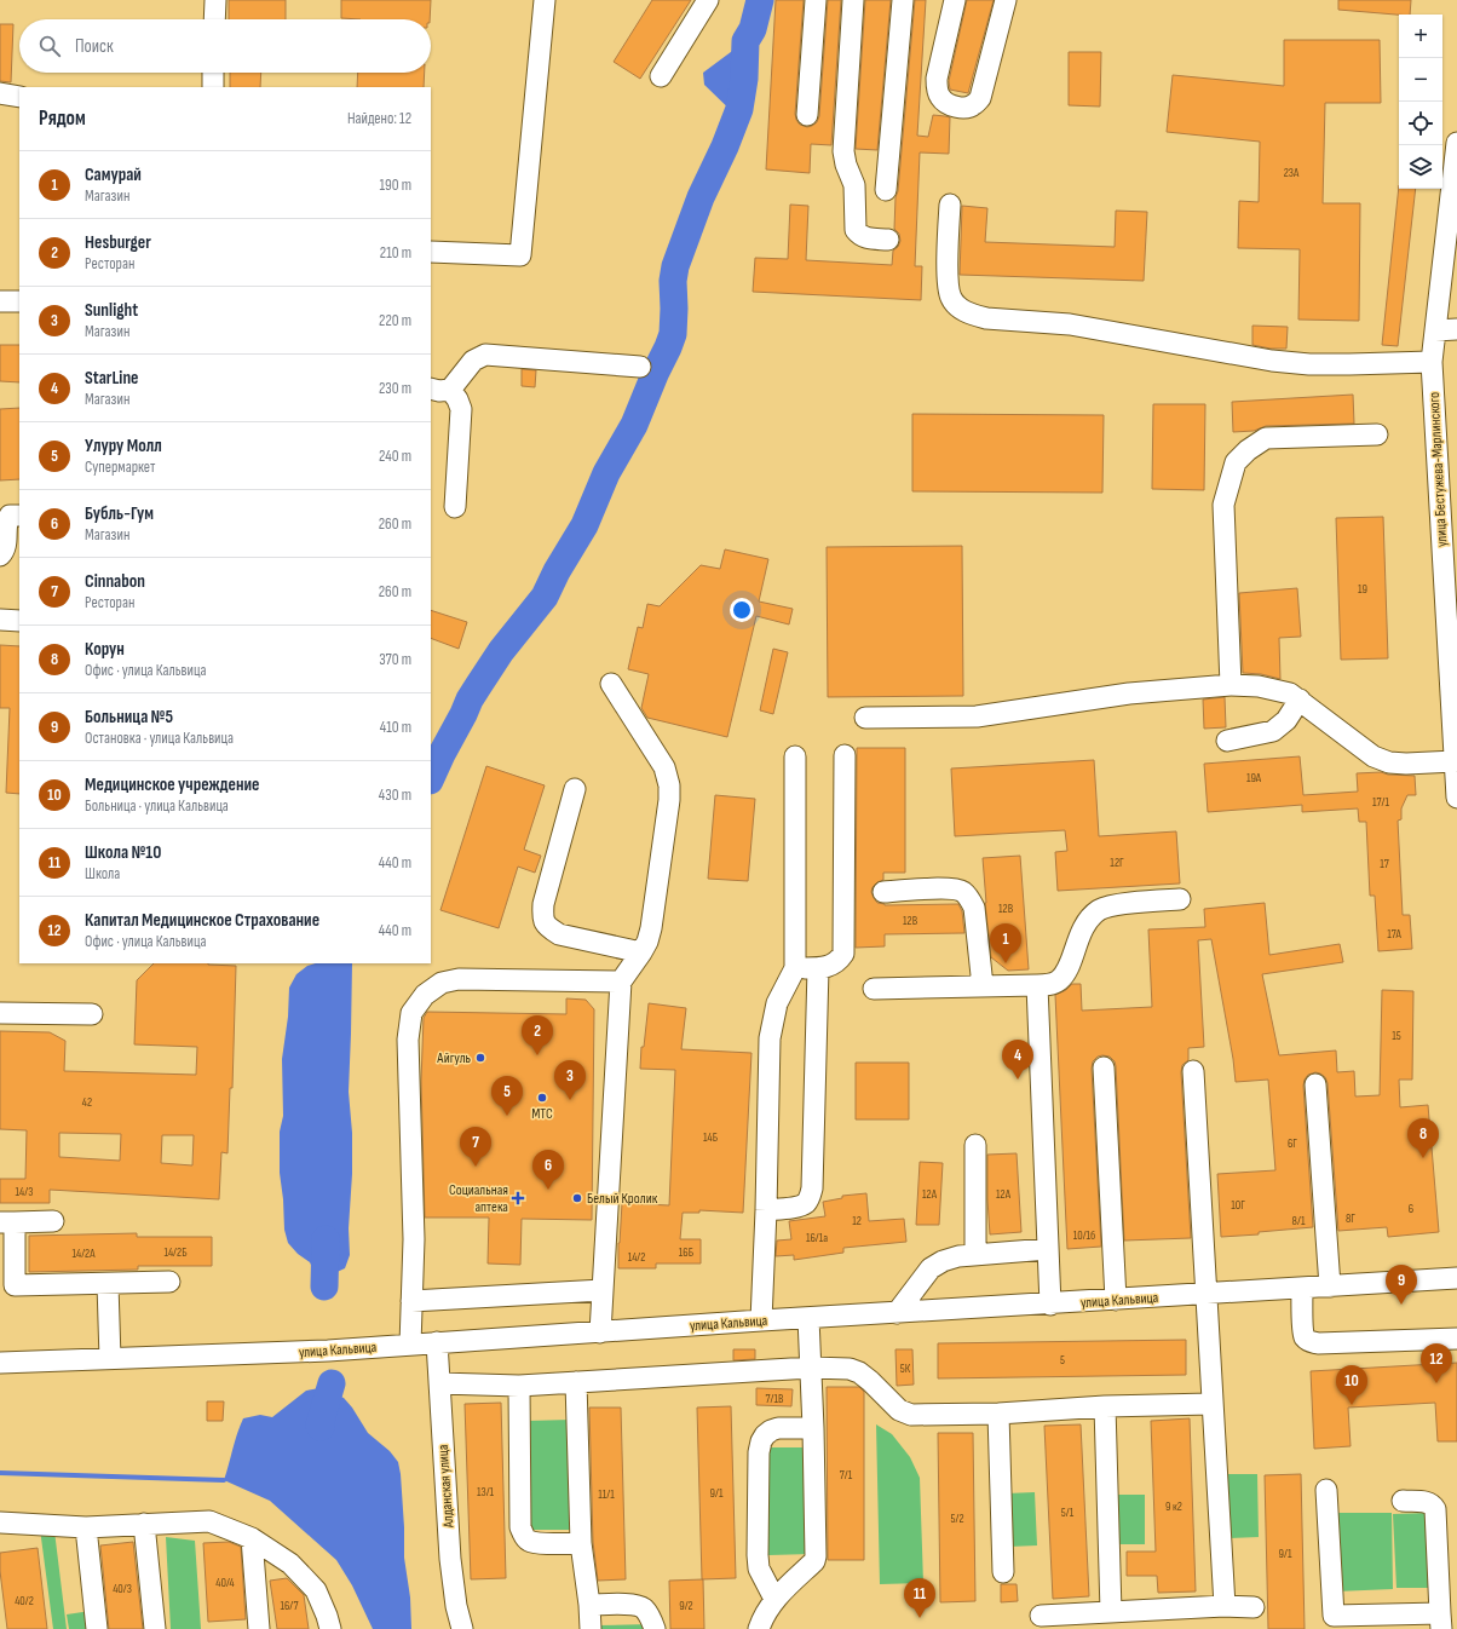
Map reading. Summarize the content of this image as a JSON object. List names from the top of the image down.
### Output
{
  "streets": {
    "street": ["улица Бестужева-Марлинского", "улица Кальвица", "Алданская улица"]
  },
  "crossings": [
    ["улица Кальвица", "Алданская улица"]
  ],
  "places": {
    "other": ["Айгуль", "МТС", "Белый Кролик"],
    "health": ["Социальная аптека"]
  },
  "house_numbers": [
    "23А",
    "19",
    "19А",
    "17/1",
    "12Г",
    "17",
    "12В",
    "12В",
    "17А",
    "15",
    "42",
    "14Б",
    "6Г",
    "14/3",
    "12А",
    "12А",
    "10Г",
    "6",
    "8Г",
    "12",
    "8/1",
    "10/1б",
    "16/1а",
    "14/2Б",
    "16Б",
    "14/2А",
    "14/2",
    "5",
    "5К",
    "7/1В",
    "7/1",
    "13/1",
    "9/1",
    "11/1",
    "9 к2",
    "5/1",
    "5/2",
    "9/1",
    "40/4",
    "40/3",
    "40/2",
    "16/7",
    "9/2"
  ],
  "page": {
    "map_buttons": ["+", "−"],
    "search": "Поиск",
    "heading": ["Рядом", "Найдено: 12"],
    "list": [
      {
        "mark": "1",
        "name": "Самурай",
        "note": "Магазин",
        "value": "190 m"
      },
      {
        "mark": "2",
        "name": "Hesburger",
        "note": "Ресторан",
        "value": "210 m"
      },
      {
        "mark": "3",
        "name": "Sunlight",
        "note": "Магазин",
        "value": "220 m"
      },
      {
        "mark": "4",
        "name": "StarLine",
        "note": "Магазин",
        "value": "230 m"
      },
      {
        "mark": "5",
        "name": "Улуру Молл",
        "note": "Супермаркет",
        "value": "240 m"
      },
      {
        "mark": "6",
        "name": "Бубль-Гум",
        "note": "Магазин",
        "value": "260 m"
      },
      {
        "mark": "7",
        "name": "Cinnabon",
        "note": "Ресторан",
        "value": "260 m"
      },
      {
        "mark": "8",
        "name": "Корун",
        "note": "Офис · улица Кальвица",
        "value": "370 m"
      },
      {
        "mark": "9",
        "name": "Больница №5",
        "note": "Остановка · улица Кальвица",
        "value": "410 m"
      },
      {
        "mark": "10",
        "name": "Медицинское учреждение",
        "note": "Больница · улица Кальвица",
        "value": "430 m"
      },
      {
        "mark": "11",
        "name": "Школа №10",
        "note": "Школа",
        "value": "440 m"
      },
      {
        "mark": "12",
        "name": "Капитал Медицинское Страхование",
        "note": "Офис · улица Кальвица",
        "value": "440 m"
      }
    ],
    "pins": [
      "1",
      "2",
      "4",
      "3",
      "5",
      "8",
      "7",
      "6",
      "9",
      "12",
      "10",
      "11"
    ]
  }
}
